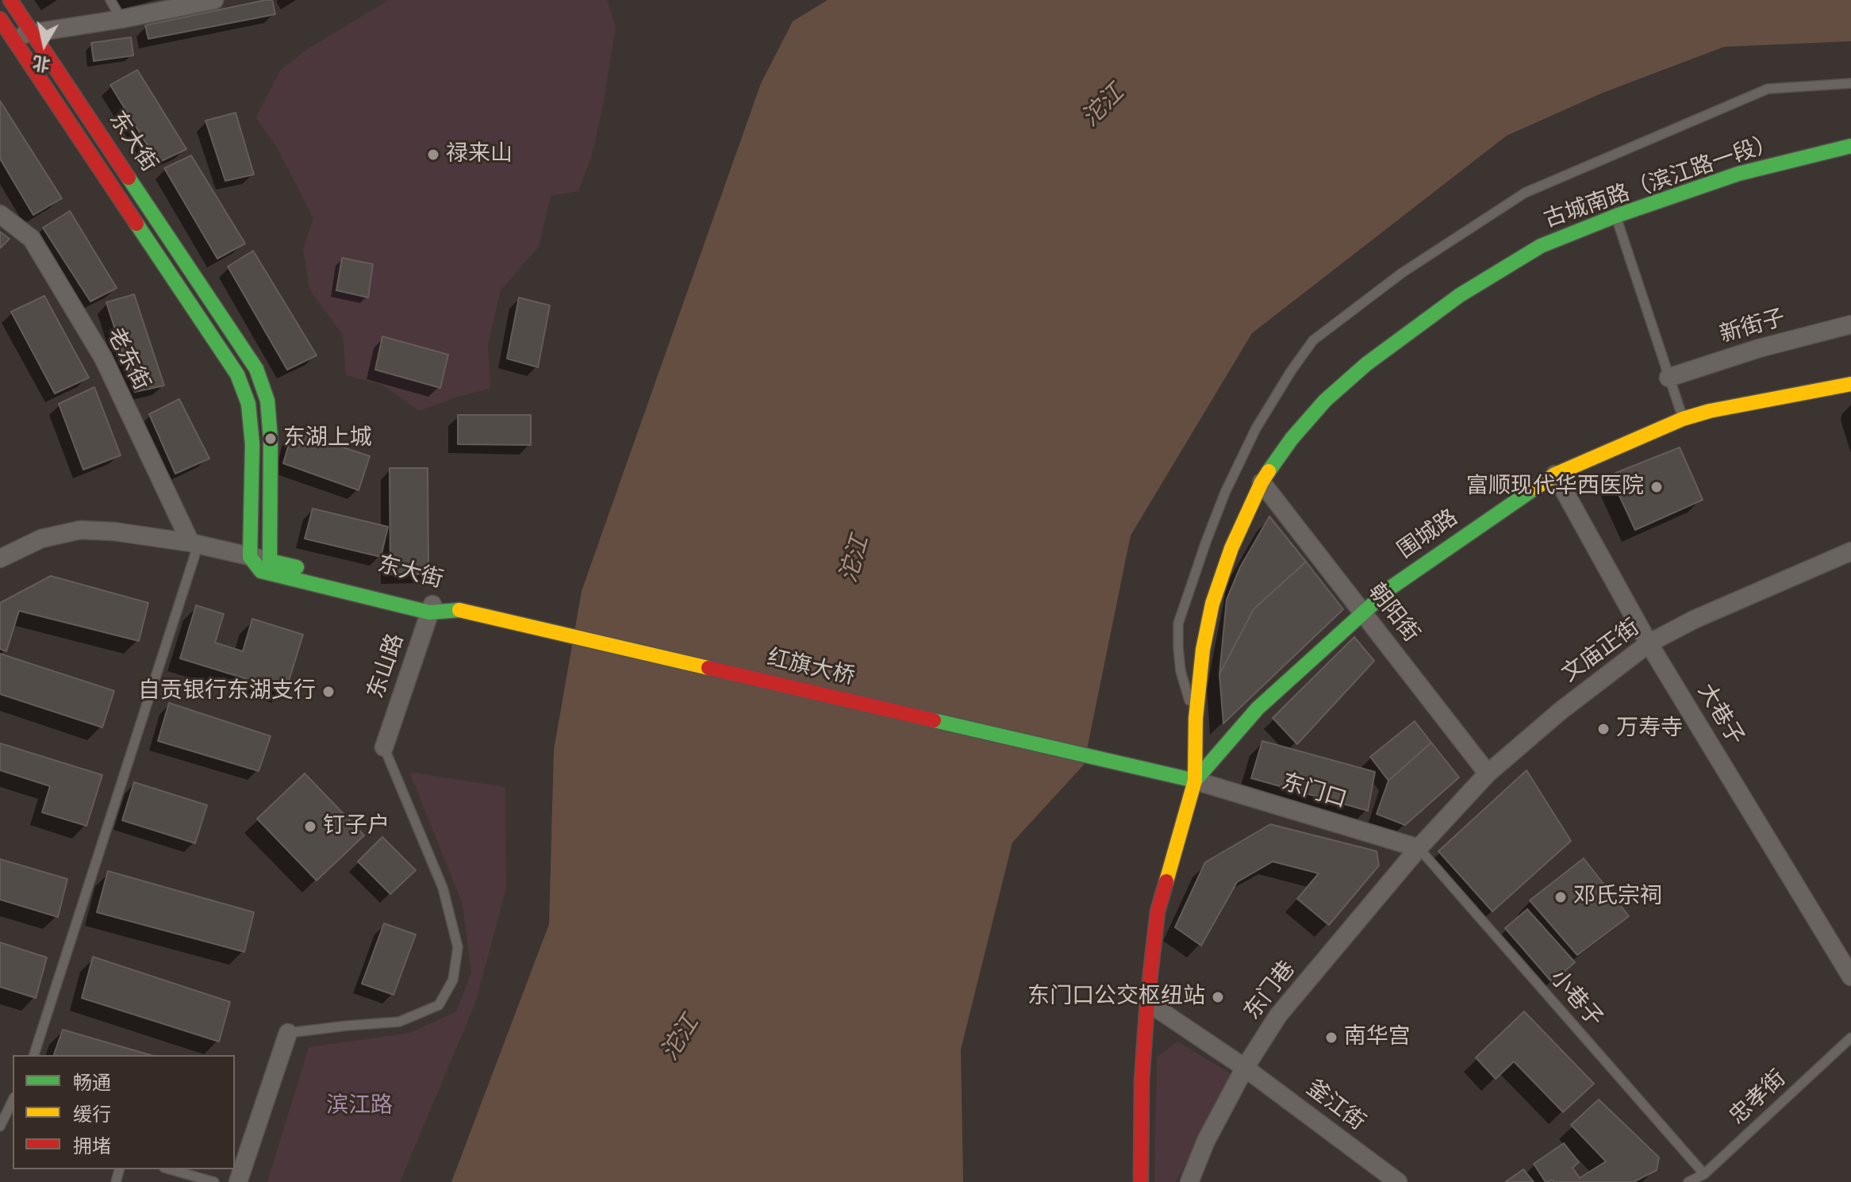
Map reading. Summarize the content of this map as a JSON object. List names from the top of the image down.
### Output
{
  "streets": {
    "street": [
      "东大街",
      "古城南路（滨江路一段）",
      "新街子",
      "老东街",
      "围城路",
      "朝阳街",
      "文庙正街",
      "东山路",
      "红旗大桥",
      "大巷子",
      "东门口",
      "东门巷",
      "釜江街"
    ],
    "lane": ["小巷子", "忠孝街"]
  },
  "crossings": [
    ["东大街", "东山路"],
    ["东大街", "红旗大桥"],
    ["古城南路（滨江路一段）", "围城路"],
    ["古城南路（滨江路一段）", "朝阳街"],
    ["古城南路（滨江路一段）", "红旗大桥"],
    ["古城南路（滨江路一段）", "东门口"],
    ["古城南路（滨江路一段）", "釜江街"],
    ["围城路", "朝阳街"],
    ["围城路", "红旗大桥"],
    ["围城路", "大巷子"],
    ["围城路", "东门口"],
    ["朝阳街", "文庙正街"],
    ["文庙正街", "大巷子"],
    ["文庙正街", "东门口"],
    ["文庙正街", "东门巷"],
    ["文庙正街", "小巷子"],
    ["红旗大桥", "东门口"],
    ["东门口", "东门巷"],
    ["东门口", "小巷子"],
    ["东门巷", "小巷子"],
    ["东门巷", "釜江街"],
    ["小巷子", "忠孝街"]
  ],
  "water": ["沱江"],
  "parks": ["滨江路"],
  "places": [
    "禄来山",
    "东湖上城",
    "富顺现代华西医院",
    "自贡银行东湖支行",
    "万寿寺",
    "钉子户",
    "邓氏宗祠",
    "东门口公交枢纽站",
    "南华宫"
  ],
  "legend": ["畅通", "缓行", "拥堵"],
  "north": "bottom"
}
